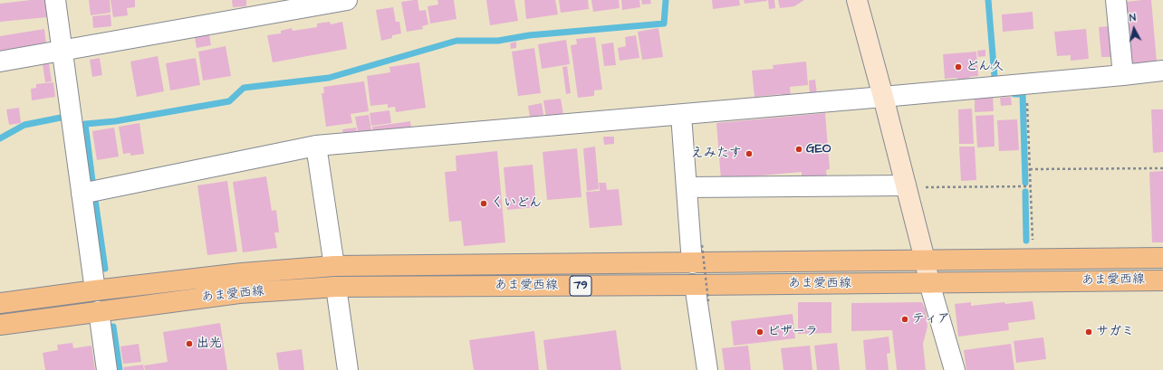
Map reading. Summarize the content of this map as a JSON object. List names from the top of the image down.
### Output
{
  "streets": {
    "main road": ["あま愛西線", "79"]
  },
  "places": [
    "どん久",
    "GEO",
    "えみたす",
    "くいどん",
    "ティア",
    "ピザーラ",
    "サガミ",
    "出光"
  ],
  "north": "top"
}
